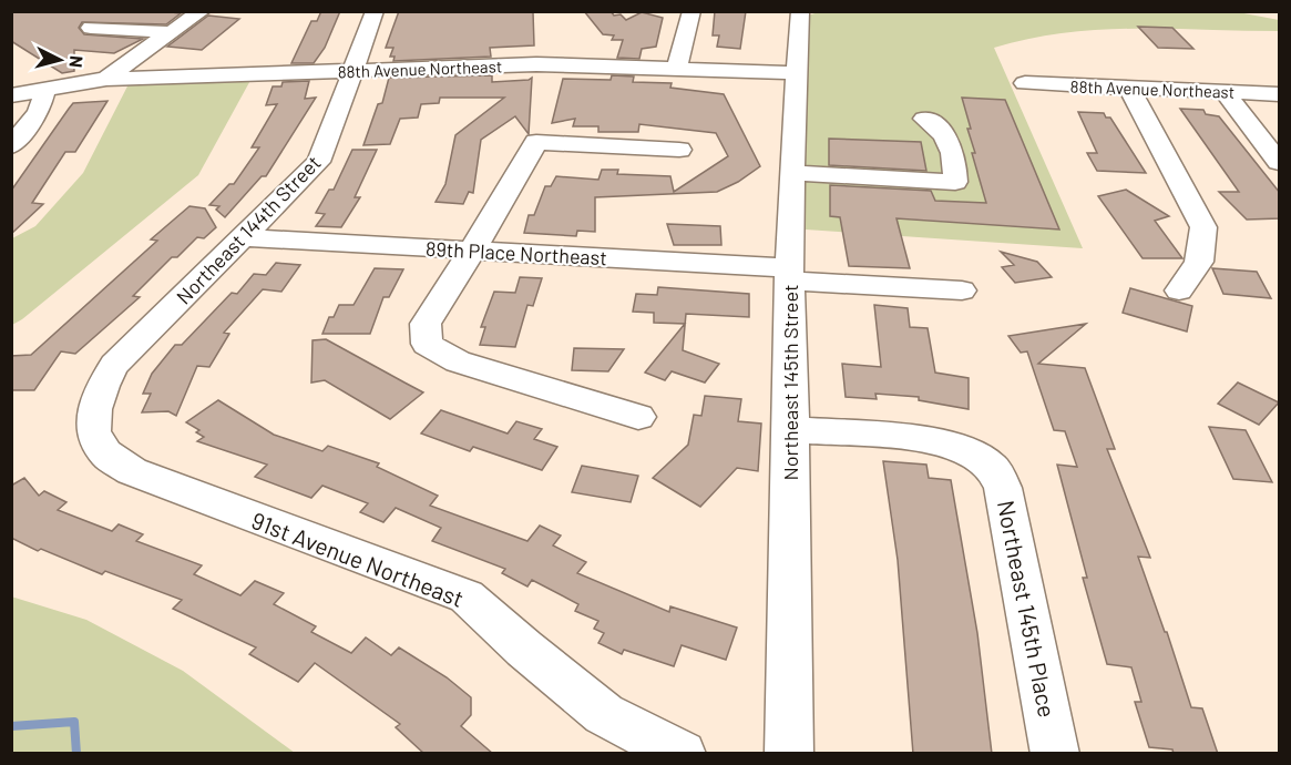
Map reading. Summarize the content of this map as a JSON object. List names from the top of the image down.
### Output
{
  "streets": {
    "street": [
      "88th Avenue Northeast",
      "Northeast 144th Street",
      "89th Place Northeast",
      "Northeast 145th Street",
      "91st Avenue Northeast",
      "Northeast 145th Place"
    ]
  },
  "crossings": [
    ["88th Avenue Northeast", "Northeast 144th Street"],
    ["88th Avenue Northeast", "Northeast 145th Street"],
    ["Northeast 144th Street", "89th Place Northeast"],
    ["Northeast 144th Street", "91st Avenue Northeast"],
    ["89th Place Northeast", "Northeast 145th Street"],
    ["Northeast 145th Street", "Northeast 145th Place"]
  ],
  "north": "right"
}
